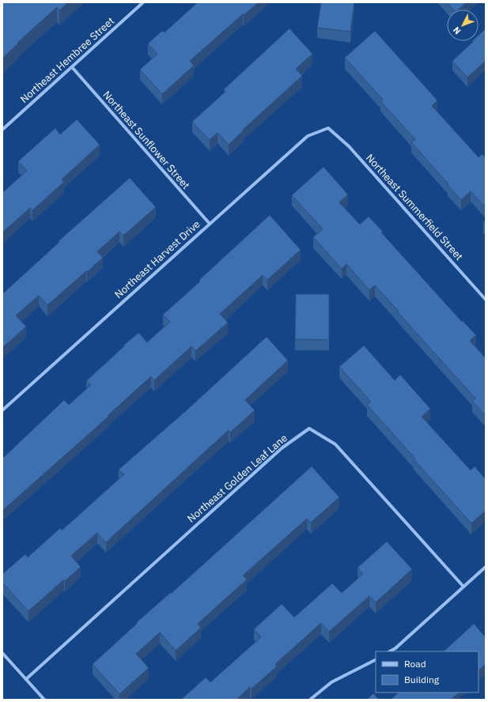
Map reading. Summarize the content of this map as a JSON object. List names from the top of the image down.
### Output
{
  "streets": {
    "street": [
      "Northeast Hembree Street",
      "Northeast Sunflower Street",
      "Northeast Summerfield Street",
      "Northeast Harvest Drive",
      "Northeast Golden Leaf Lane"
    ]
  },
  "crossings": [
    ["Northeast Hembree Street", "Northeast Sunflower Street"],
    ["Northeast Sunflower Street", "Northeast Harvest Drive"],
    ["Northeast Summerfield Street", "Northeast Harvest Drive"]
  ],
  "legend": ["Road", "Building"],
  "north": "bottom left"
}
